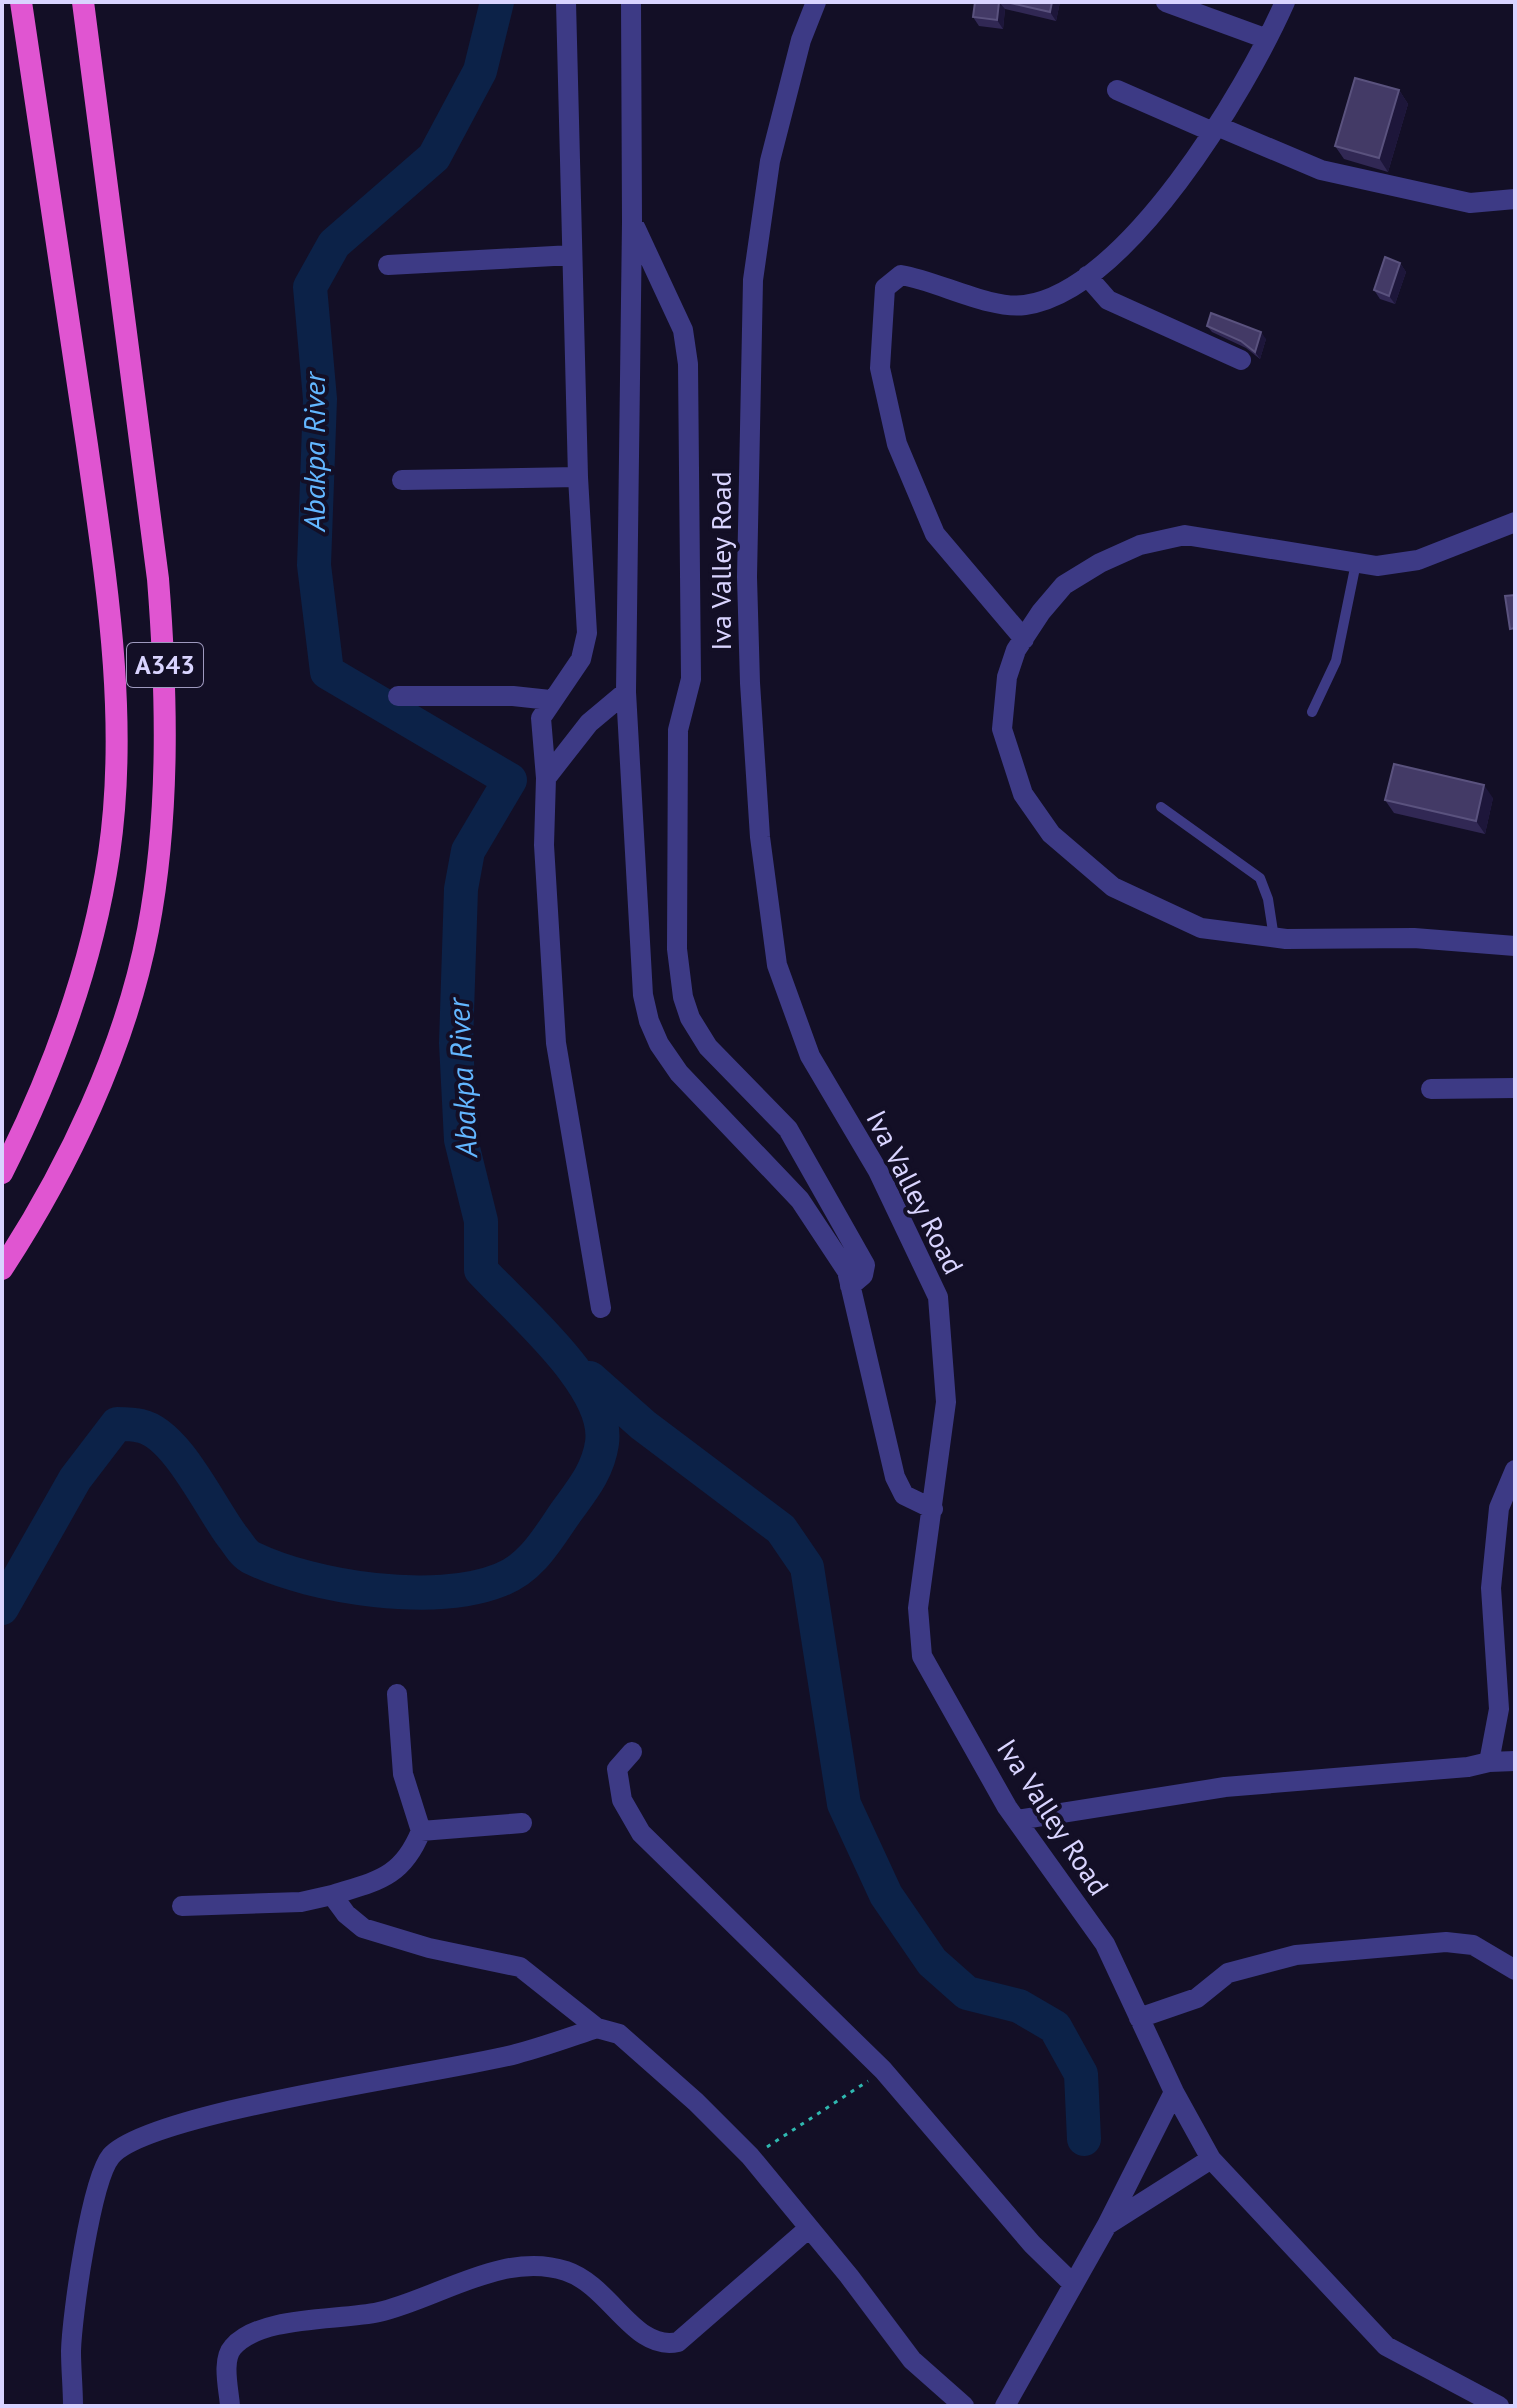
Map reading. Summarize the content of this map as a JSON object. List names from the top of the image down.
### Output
{
  "streets": {
    "highway": ["A343"],
    "street": ["Iva Valley Road"]
  },
  "water": ["Abakpa River"]
}
